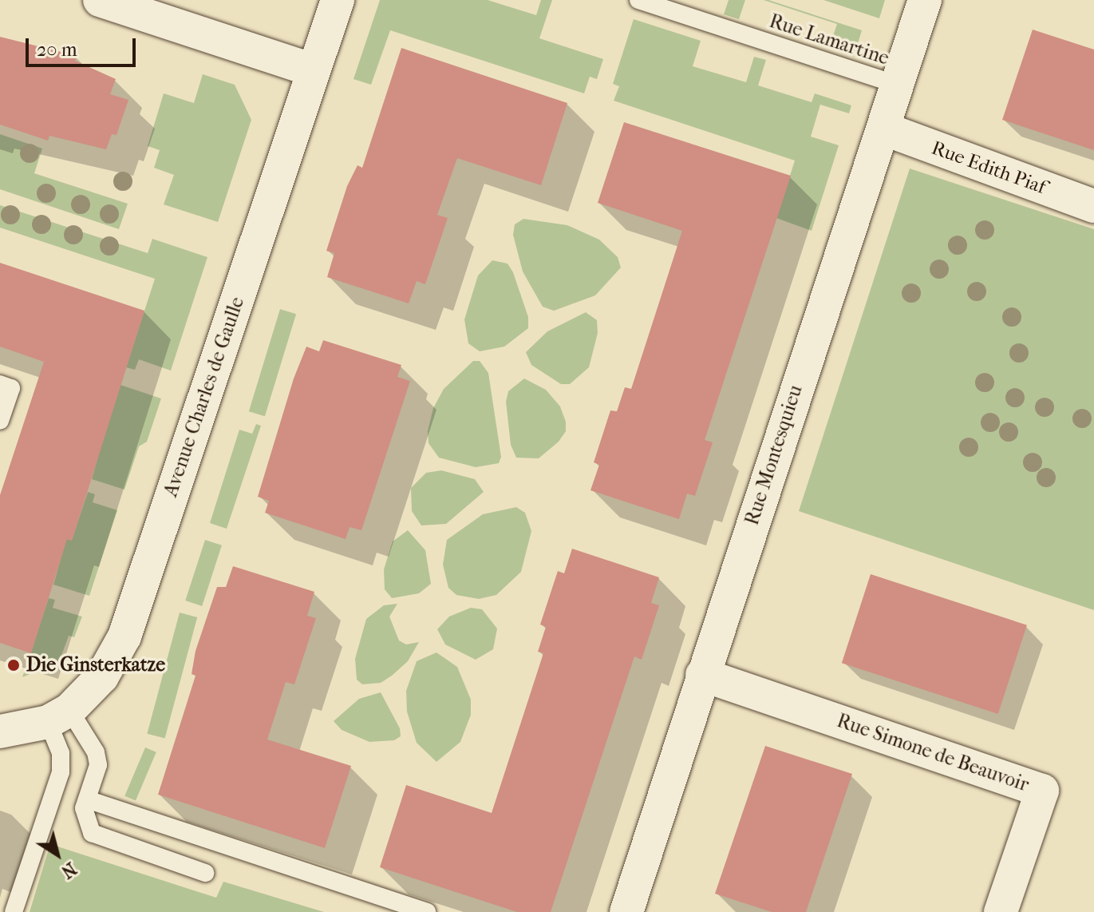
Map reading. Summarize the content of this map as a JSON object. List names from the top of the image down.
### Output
{
  "streets": {
    "street": [
      "Rue Edith Piaf",
      "Avenue Charles de Gaulle",
      "Rue Montesquieu",
      "Rue Simone de Beauvoir"
    ],
    "lane": ["Rue Lamartine"]
  },
  "crossings": [
    ["Rue Lamartine", "Rue Montesquieu"],
    ["Rue Edith Piaf", "Rue Montesquieu"],
    ["Rue Montesquieu", "Rue Simone de Beauvoir"]
  ],
  "places": ["Die Ginsterkatze"],
  "scale_bar": "20 m",
  "north": "bottom right"
}
